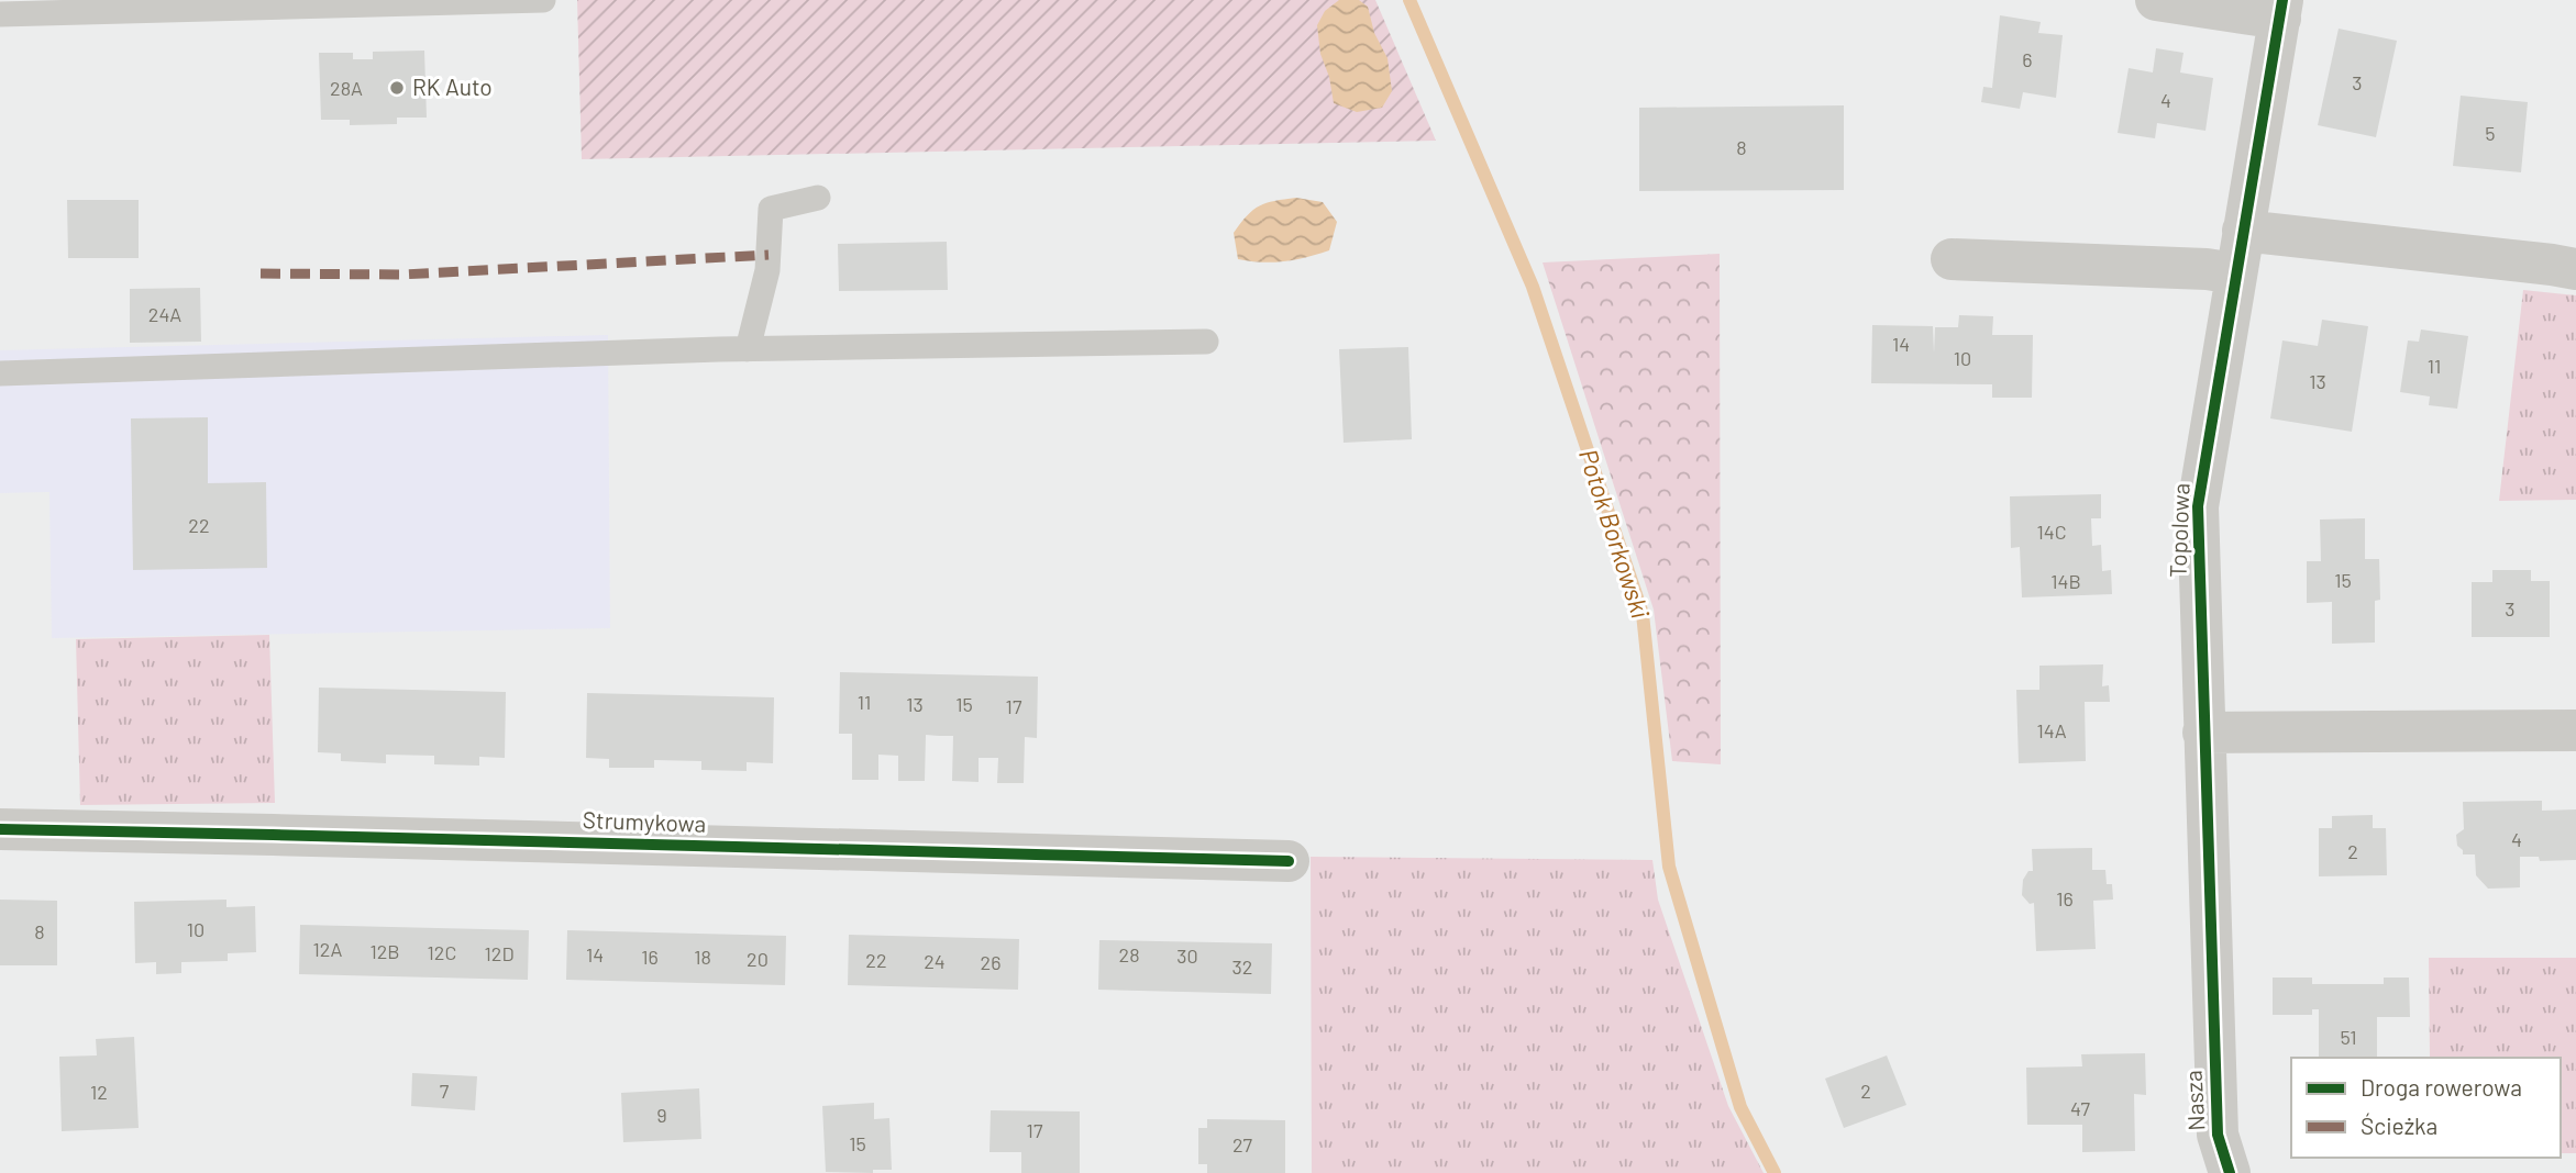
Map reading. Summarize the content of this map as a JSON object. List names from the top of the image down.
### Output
{
  "streets": {
    "street": ["Topolowa", "Strumykowa", "Nasza"]
  },
  "crossings": [
    ["Topolowa", "Nasza"]
  ],
  "water": ["Potok Borkowski"],
  "places": ["RK Auto"],
  "house_numbers": [
    "6",
    "3",
    "28A",
    "4",
    "5",
    "8",
    "24A",
    "14",
    "10",
    "11",
    "13",
    "22",
    "14C",
    "15",
    "14B",
    "3",
    "11",
    "13",
    "15",
    "17",
    "14A",
    "4",
    "2",
    "16",
    "10",
    "8",
    "12A",
    "12B",
    "12C",
    "12D",
    "14",
    "28",
    "30",
    "16",
    "18",
    "20",
    "22",
    "24",
    "26",
    "32",
    "51",
    "7",
    "2",
    "12",
    "47",
    "9",
    "17",
    "15",
    "27"
  ],
  "legend": ["Droga rowerowa", "Ścieżka"]
}
